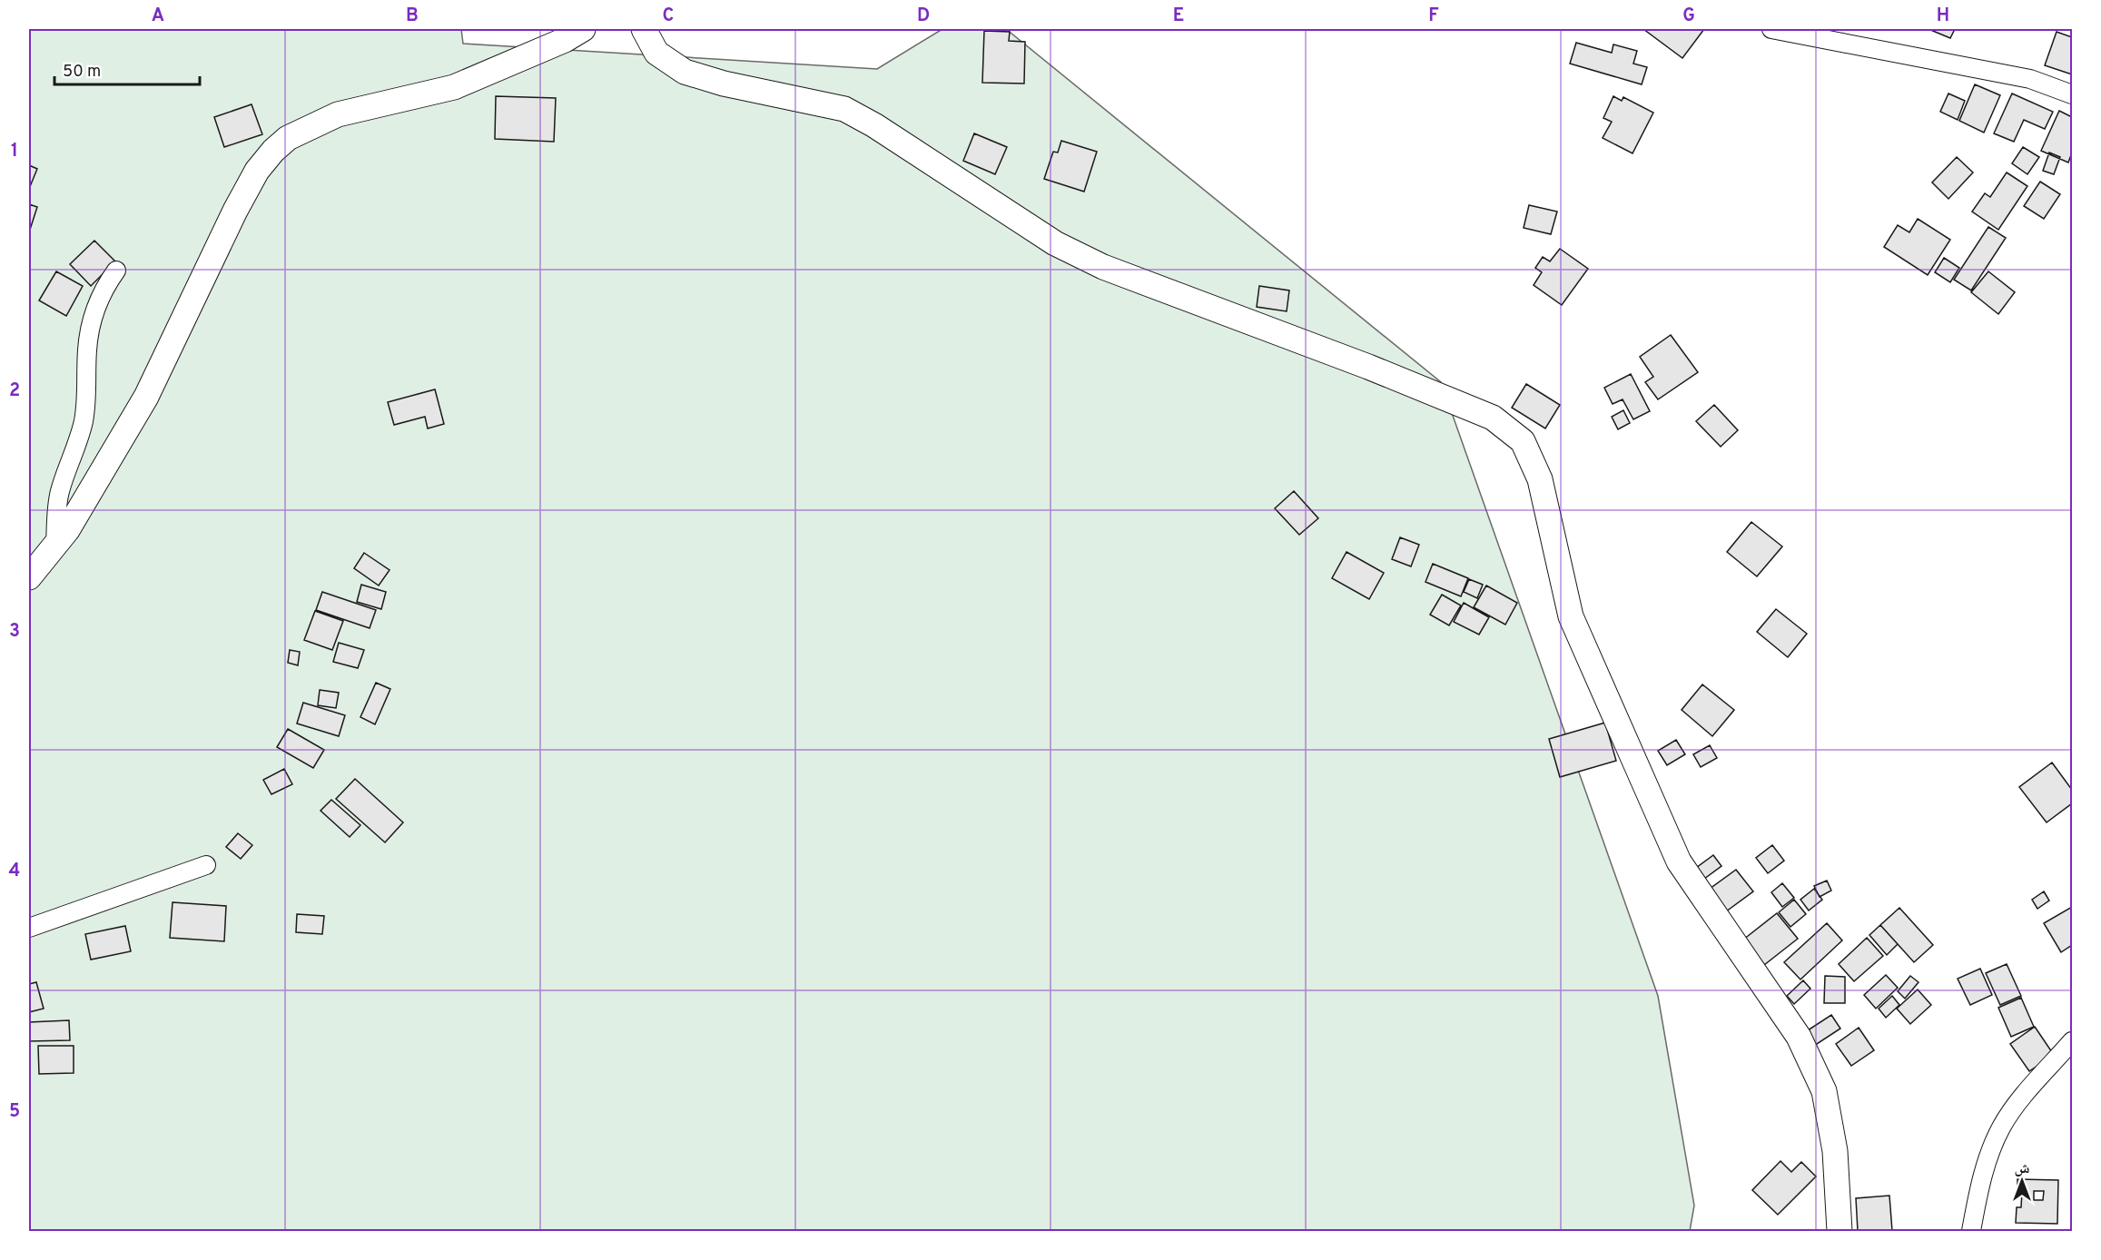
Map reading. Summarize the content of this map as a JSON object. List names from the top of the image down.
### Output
{
  "scale_bar": "50 m",
  "north": "top",
  "grid": {
    "columns": [
      "A",
      "B",
      "C",
      "D",
      "E",
      "F",
      "G",
      "H"
    ],
    "rows": [
      "1",
      "2",
      "3",
      "4",
      "5"
    ]
  }
}
